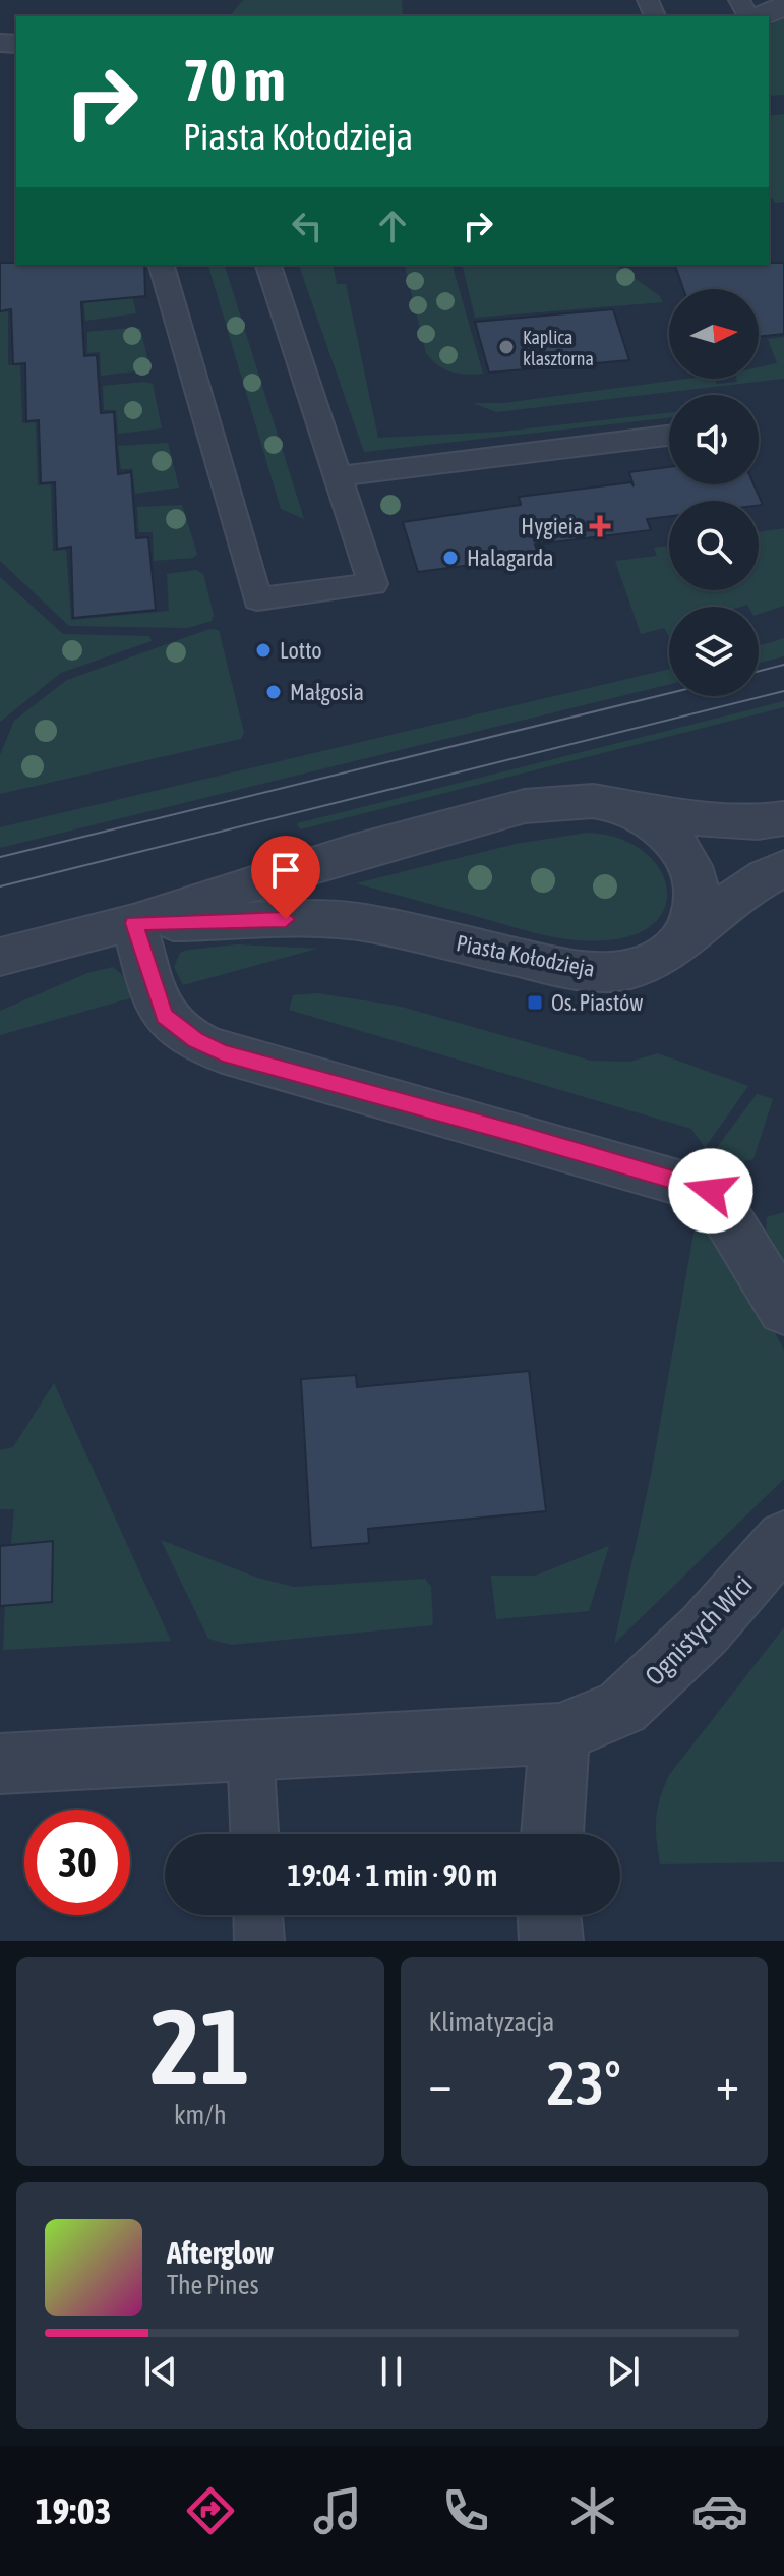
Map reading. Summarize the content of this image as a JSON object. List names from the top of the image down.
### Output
{
  "streets": {
    "street": ["Piasta Kołodzieja", "Ognistych Wici"]
  },
  "places": {
    "other": [
      "Kaplica klasztorna",
      "Halagarda",
      "Lotto",
      "Małgosia"
    ],
    "health": ["Hygieia"],
    "transit": ["Os. Piastów"]
  },
  "north": "right",
  "page": {
    "turn": ["70 m", "Piasta Kołodzieja"],
    "limit": "30",
    "trip": "19:04 · 1 min · 90 m",
    "tile": [
      ["21", "km/h"],
      "Klimatyzacja"
    ],
    "heat": ["−", "23°", "+"],
    "song": ["Afterglow", "The Pines"],
    "tabs": "19:03"
  }
}
